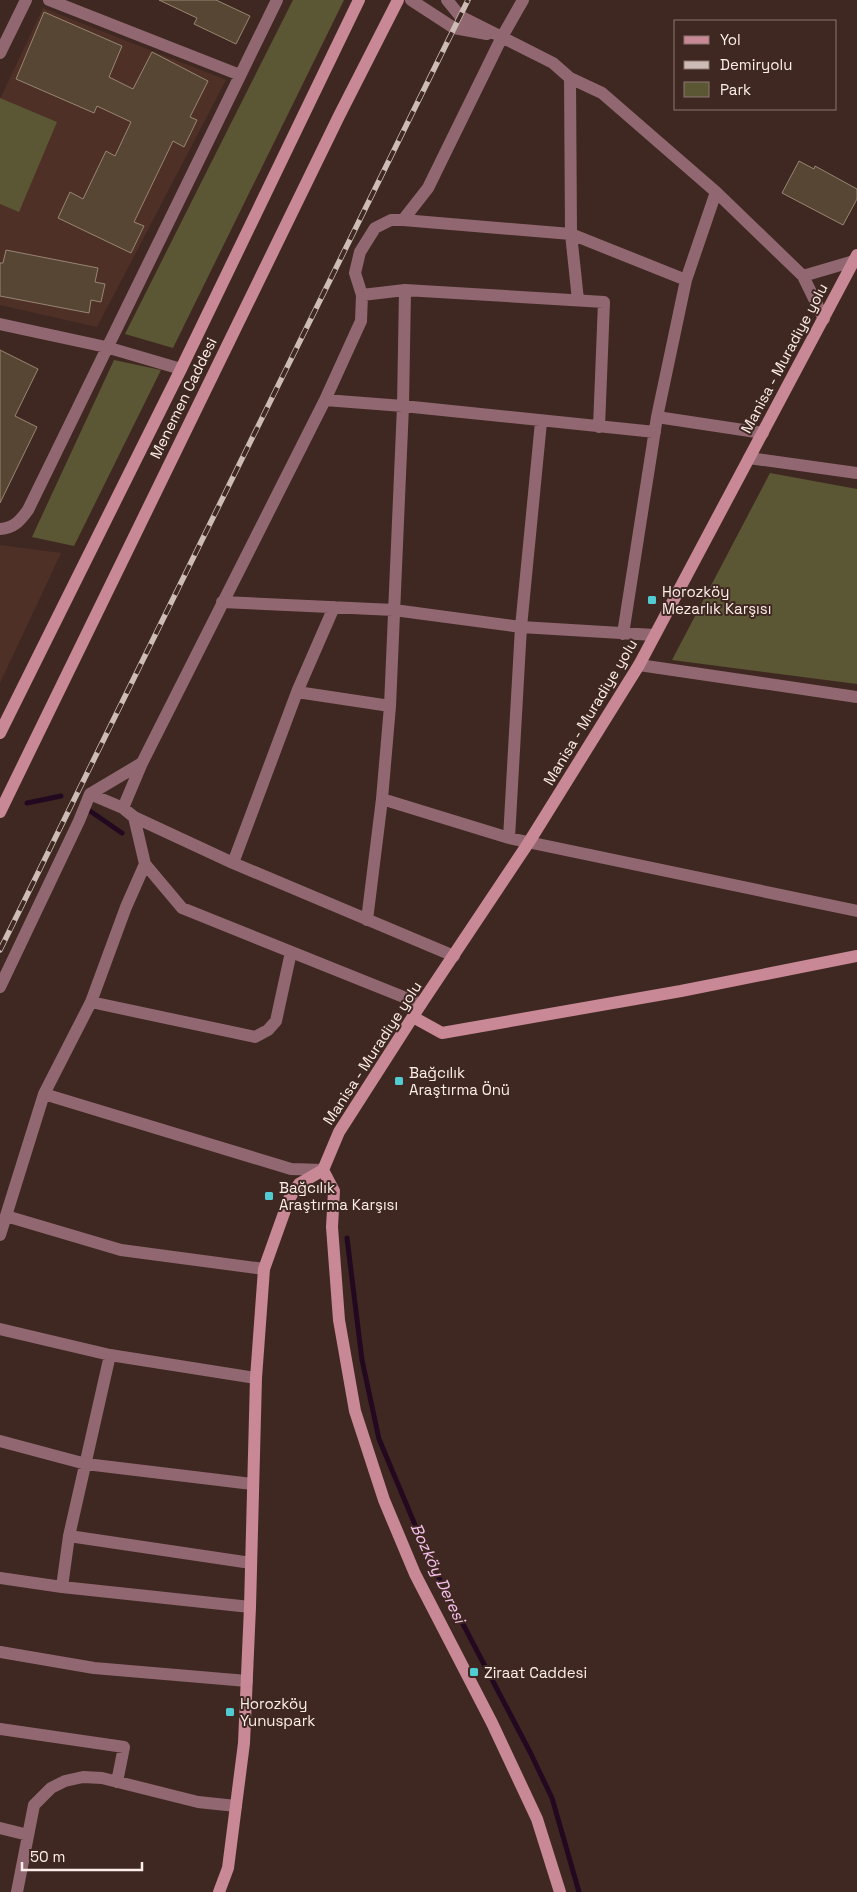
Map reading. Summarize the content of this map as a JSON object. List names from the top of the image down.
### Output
{
  "streets": {
    "main road": ["Manisa - Muradiye yolu", "Menemen Caddesi"]
  },
  "water": ["Bozköy Deresi"],
  "places": {
    "transit": [
      "Horozköy Mezarlık Karşısı",
      "Bağcılık Araştırma Önü",
      "Bağcılık Araştırma Karşısı",
      "Ziraat Caddesi",
      "Horozköy Yunuspark"
    ]
  },
  "legend": ["Yol", "Demiryolu", "Park"],
  "scale_bar": "50 m"
}
